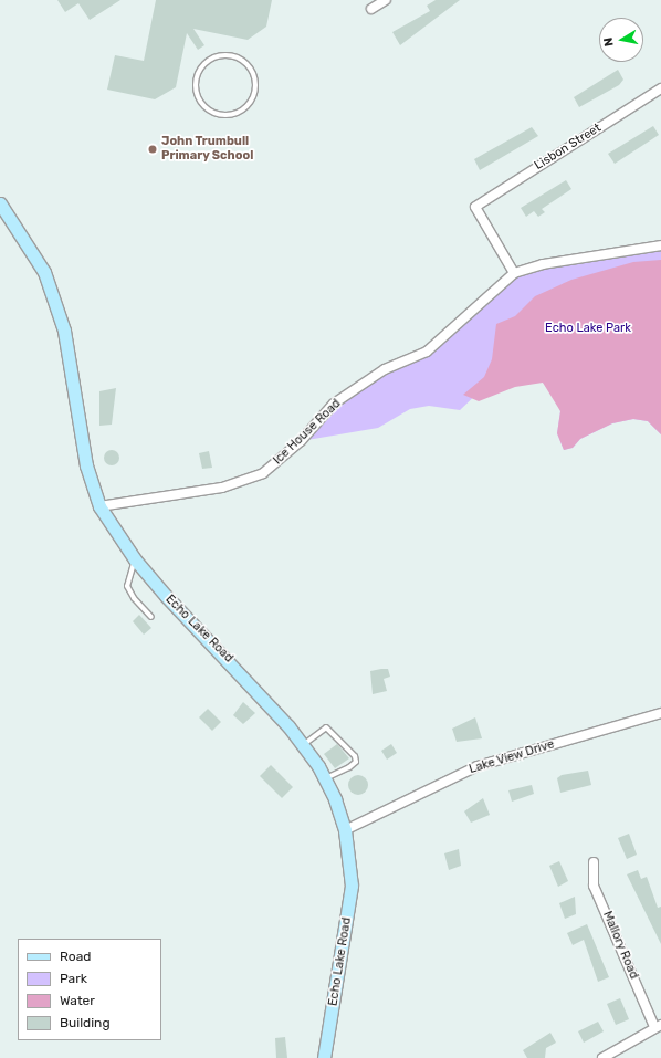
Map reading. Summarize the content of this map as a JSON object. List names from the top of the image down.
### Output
{
  "streets": {
    "main road": ["Echo Lake Road"],
    "street": [
      "Lisbon Street",
      "Ice House Road",
      "Lake View Drive",
      "Mallory Road"
    ]
  },
  "crossings": [
    ["Lisbon Street", "Ice House Road"],
    ["Ice House Road", "Echo Lake Road"],
    ["Echo Lake Road", "Lake View Drive"]
  ],
  "parks": ["Echo Lake Park"],
  "places": ["John Trumbull Primary School"],
  "legend": [
    "Road",
    "Park",
    "Water",
    "Building"
  ],
  "north": "left"
}
